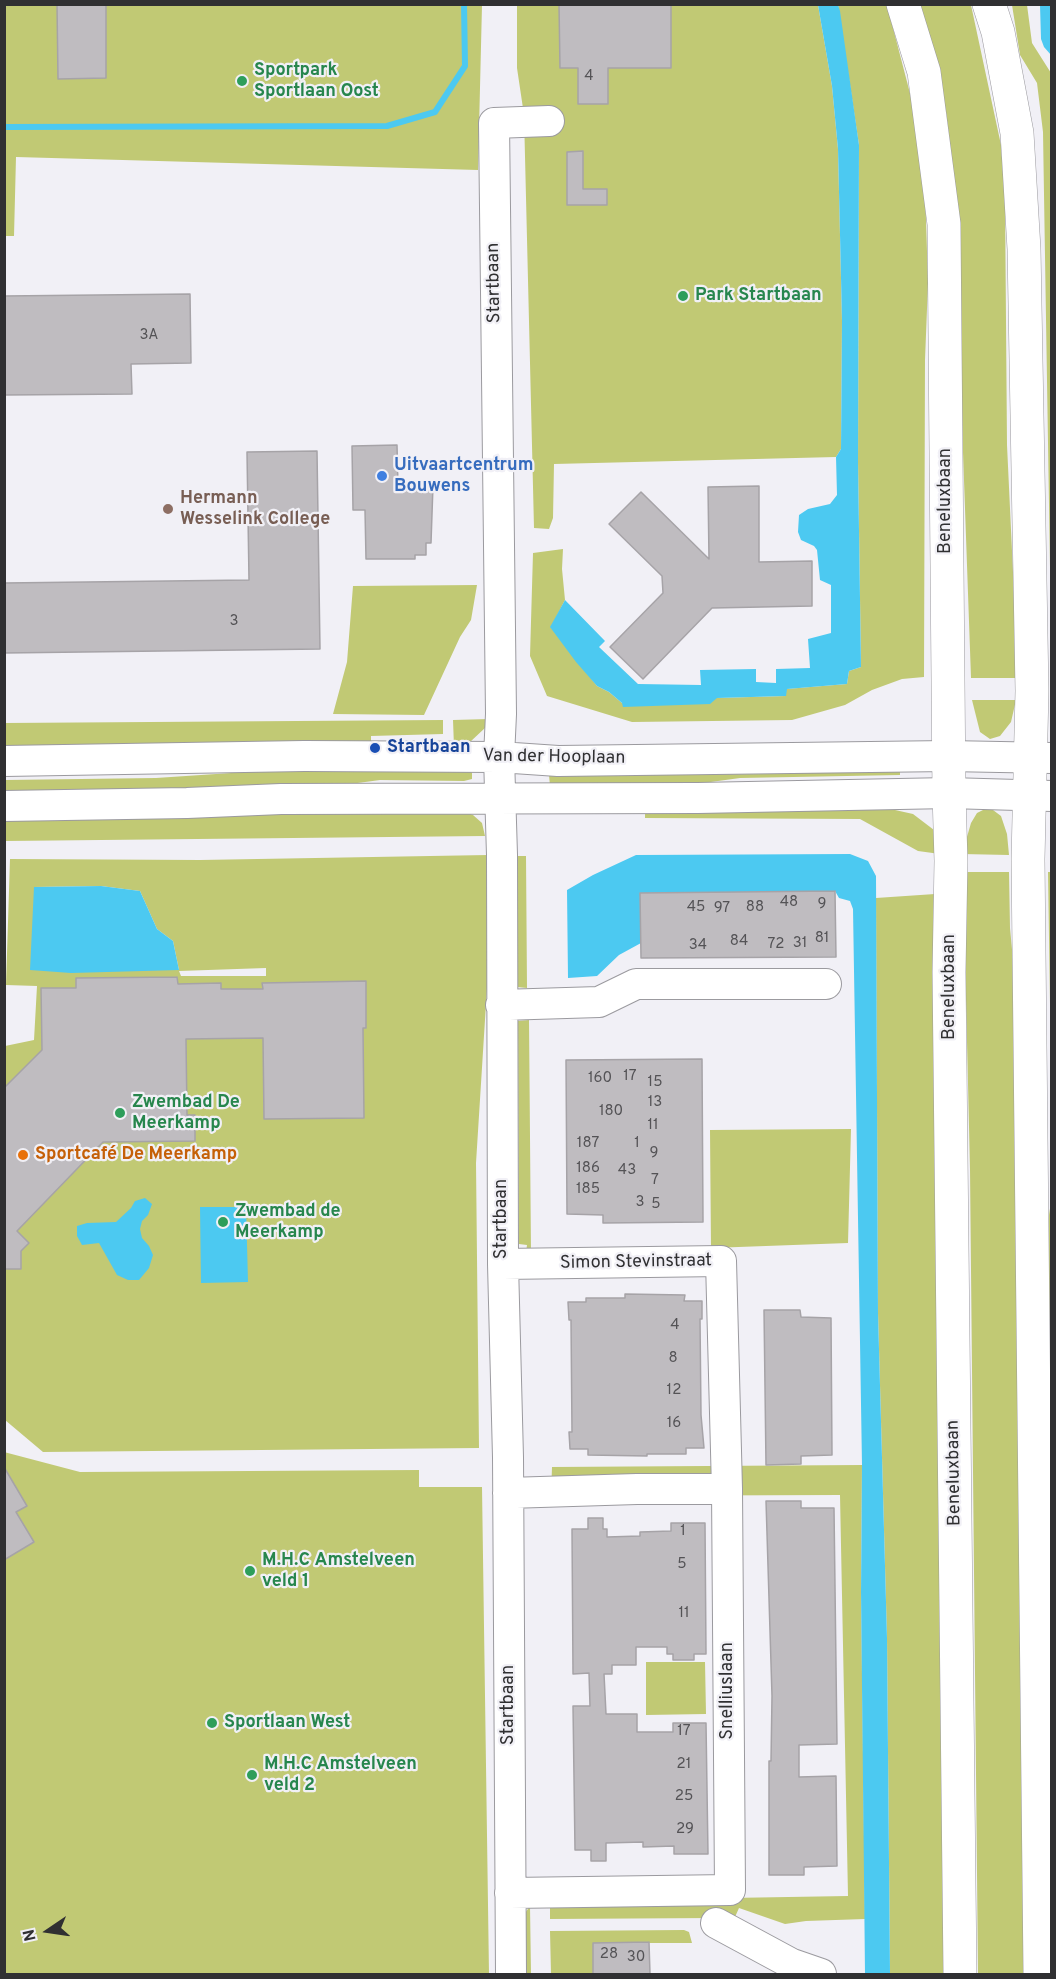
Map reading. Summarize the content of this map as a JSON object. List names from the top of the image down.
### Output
{
  "streets": {
    "main road": ["Beneluxbaan"],
    "street": [
      "Startbaan",
      "Van der Hooplaan",
      "Simon Stevinstraat",
      "Snelliuslaan"
    ]
  },
  "crossings": [
    ["Startbaan", "Van der Hooplaan"],
    ["Startbaan", "Simon Stevinstraat"],
    ["Startbaan", "Snelliuslaan"],
    ["Beneluxbaan", "Van der Hooplaan"],
    ["Simon Stevinstraat", "Snelliuslaan"]
  ],
  "places": [
    "Sportpark Sportlaan Oost",
    "Park Startbaan",
    "Uitvaartcentrum Bouwens",
    "Hermann Wesselink College",
    "Startbaan",
    "Zwembad De Meerkamp",
    "Sportcafé De Meerkamp",
    "Zwembad de Meerkamp",
    "M.H.C Amstelveen veld 1",
    "Sportlaan West",
    "M.H.C Amstelveen veld 2"
  ],
  "house_numbers": [
    "4",
    "3A",
    "3",
    "48",
    "9",
    "45",
    "88",
    "97",
    "81",
    "84",
    "31",
    "72",
    "34",
    "17",
    "160",
    "15",
    "13",
    "180",
    "11",
    "187",
    "1",
    "9",
    "186",
    "43",
    "7",
    "185",
    "3",
    "5",
    "4",
    "8",
    "12",
    "16",
    "1",
    "5",
    "11",
    "17",
    "21",
    "25",
    "29",
    "28",
    "30"
  ],
  "north": "left"
}
